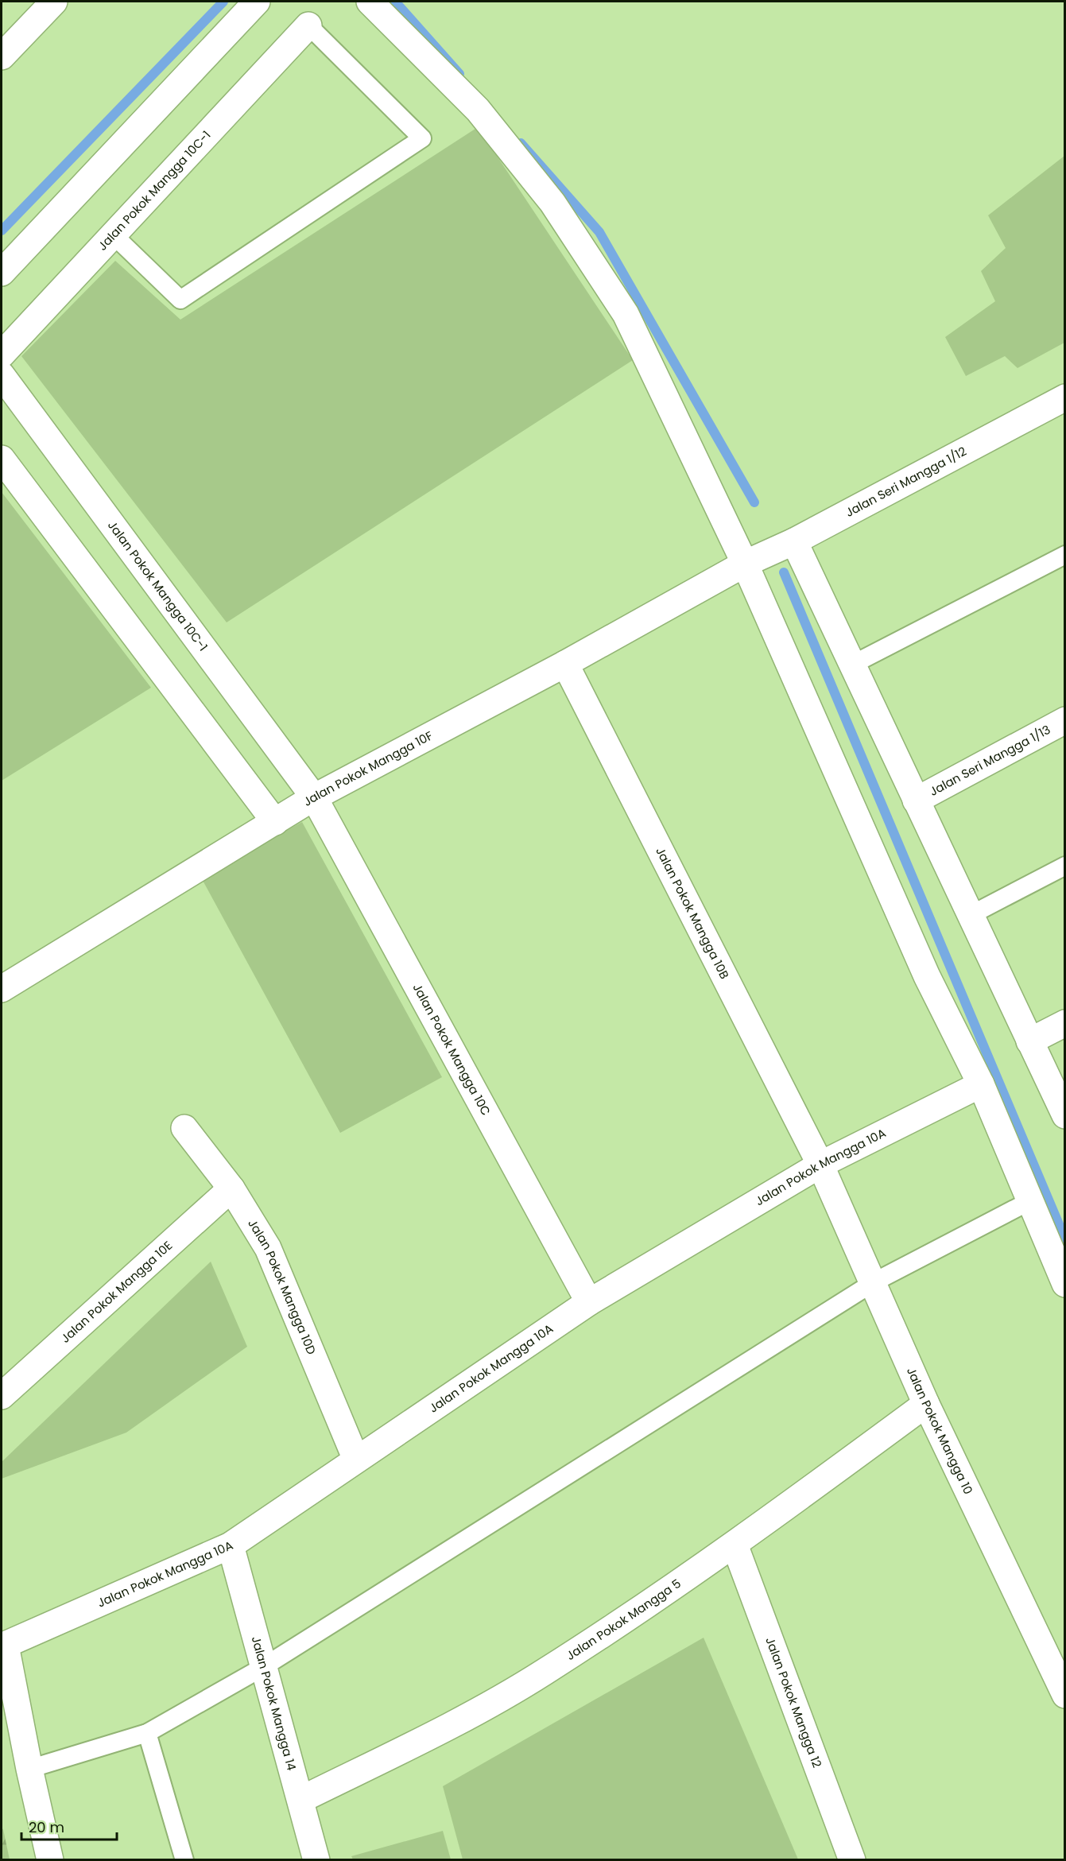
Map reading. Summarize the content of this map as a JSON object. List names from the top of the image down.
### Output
{
  "streets": {
    "street": [
      "Jalan Pokok Mangga 10C-1",
      "Jalan Seri Mangga 1/12",
      "Jalan Seri Mangga 1/13",
      "Jalan Pokok Mangga 10F",
      "Jalan Pokok Mangga 10B",
      "Jalan Pokok Mangga 10C",
      "Jalan Pokok Mangga 10A",
      "Jalan Pokok Mangga 10D",
      "Jalan Pokok Mangga 10E",
      "Jalan Pokok Mangga 10",
      "Jalan Pokok Mangga 5",
      "Jalan Pokok Mangga 12",
      "Jalan Pokok Mangga 14"
    ]
  },
  "crossings": [
    ["Jalan Pokok Mangga 10C-1", "Jalan Pokok Mangga 10F"],
    ["Jalan Pokok Mangga 10C-1", "Jalan Pokok Mangga 10C"],
    ["Jalan Seri Mangga 1/12", "Jalan Pokok Mangga 10F"],
    ["Jalan Pokok Mangga 10F", "Jalan Pokok Mangga 10B"],
    ["Jalan Pokok Mangga 10F", "Jalan Pokok Mangga 10C"],
    ["Jalan Pokok Mangga 10B", "Jalan Pokok Mangga 10A"],
    ["Jalan Pokok Mangga 10B", "Jalan Pokok Mangga 10"],
    ["Jalan Pokok Mangga 10C", "Jalan Pokok Mangga 10A"],
    ["Jalan Pokok Mangga 10A", "Jalan Pokok Mangga 10D"],
    ["Jalan Pokok Mangga 10A", "Jalan Pokok Mangga 10"],
    ["Jalan Pokok Mangga 10A", "Jalan Pokok Mangga 14"],
    ["Jalan Pokok Mangga 10D", "Jalan Pokok Mangga 10E"],
    ["Jalan Pokok Mangga 10", "Jalan Pokok Mangga 5"],
    ["Jalan Pokok Mangga 5", "Jalan Pokok Mangga 12"],
    ["Jalan Pokok Mangga 5", "Jalan Pokok Mangga 14"]
  ],
  "scale_bar": "20 m"
}
